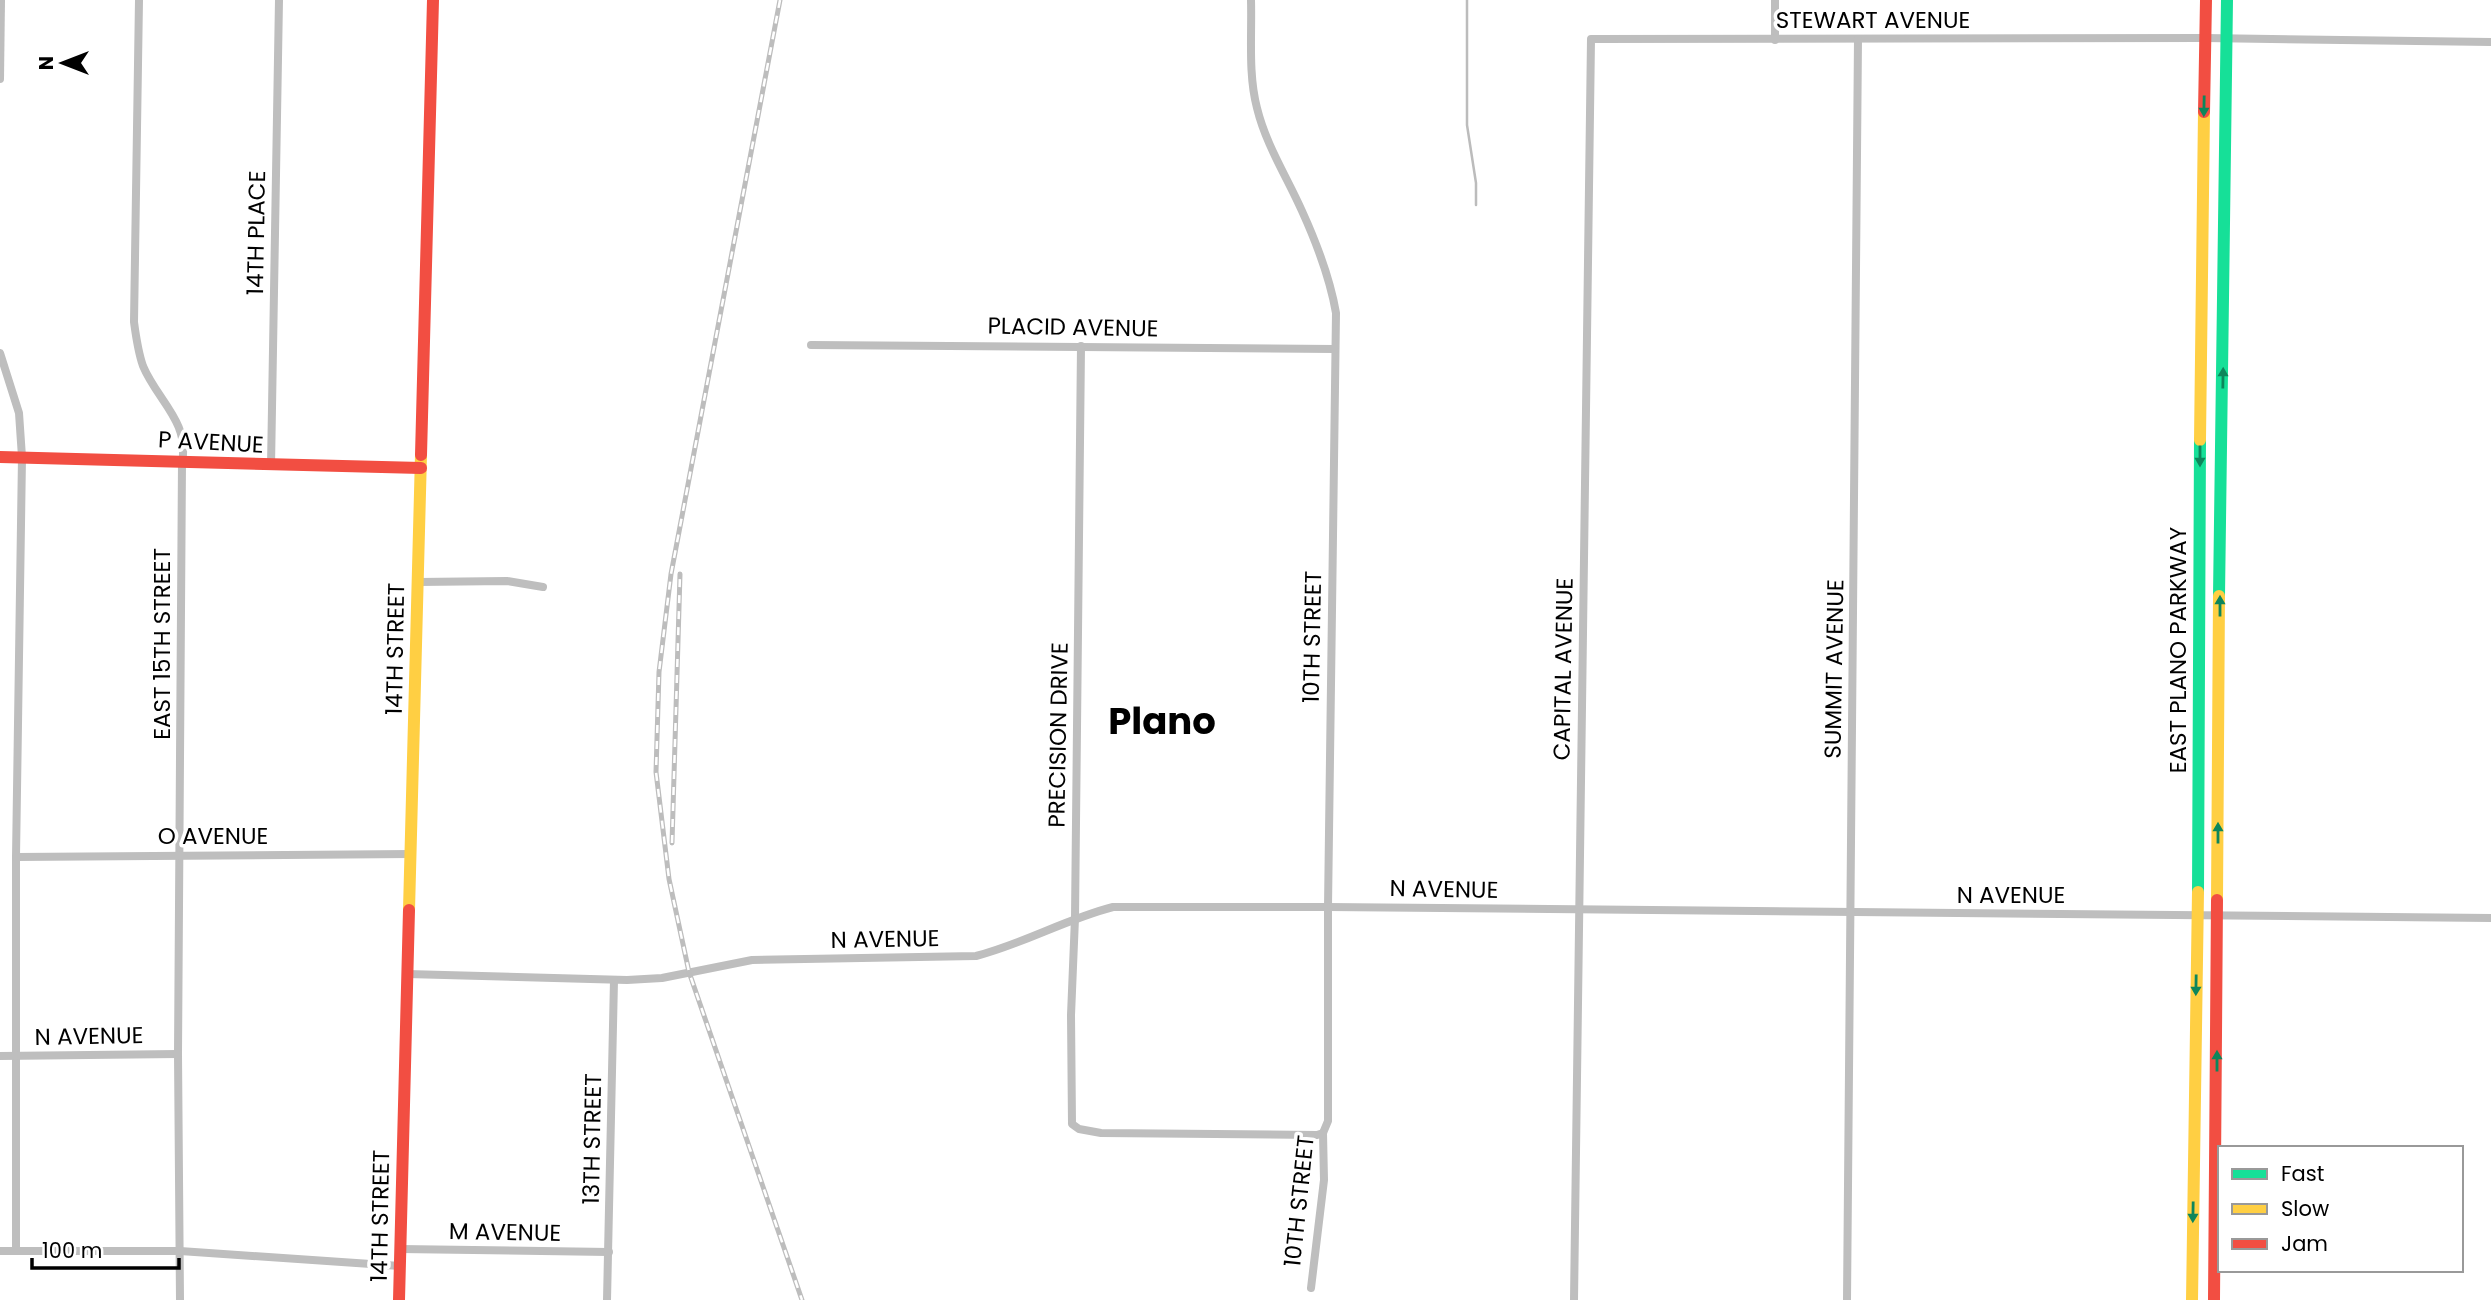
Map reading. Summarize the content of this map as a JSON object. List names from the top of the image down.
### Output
{
  "streets": {
    "main road": ["P AVENUE", "14TH STREET", "EAST PLANO PARKWAY"],
    "street": [
      "STEWART AVENUE",
      "14TH PLACE",
      "PLACID AVENUE",
      "10TH STREET",
      "EAST 15TH STREET",
      "CAPITAL AVENUE",
      "SUMMIT AVENUE",
      "PRECISION DRIVE",
      "O AVENUE",
      "N AVENUE",
      "13TH STREET",
      "M AVENUE"
    ]
  },
  "crossings": [
    ["STEWART AVENUE", "EAST PLANO PARKWAY"],
    ["STEWART AVENUE", "CAPITAL AVENUE"],
    ["STEWART AVENUE", "SUMMIT AVENUE"],
    ["14TH PLACE", "P AVENUE"],
    ["PLACID AVENUE", "10TH STREET"],
    ["PLACID AVENUE", "PRECISION DRIVE"],
    ["P AVENUE", "EAST 15TH STREET"],
    ["P AVENUE", "14TH STREET"],
    ["10TH STREET", "PRECISION DRIVE"],
    ["10TH STREET", "N AVENUE"],
    ["EAST 15TH STREET", "O AVENUE"],
    ["EAST 15TH STREET", "N AVENUE"],
    ["14TH STREET", "O AVENUE"],
    ["14TH STREET", "N AVENUE"],
    ["14TH STREET", "M AVENUE"],
    ["EAST PLANO PARKWAY", "N AVENUE"],
    ["CAPITAL AVENUE", "N AVENUE"],
    ["SUMMIT AVENUE", "N AVENUE"],
    ["PRECISION DRIVE", "N AVENUE"],
    ["N AVENUE", "13TH STREET"],
    ["13TH STREET", "M AVENUE"]
  ],
  "districts": ["Plano"],
  "legend": ["Fast", "Slow", "Jam"],
  "scale_bar": "100 m",
  "north": "left"
}
